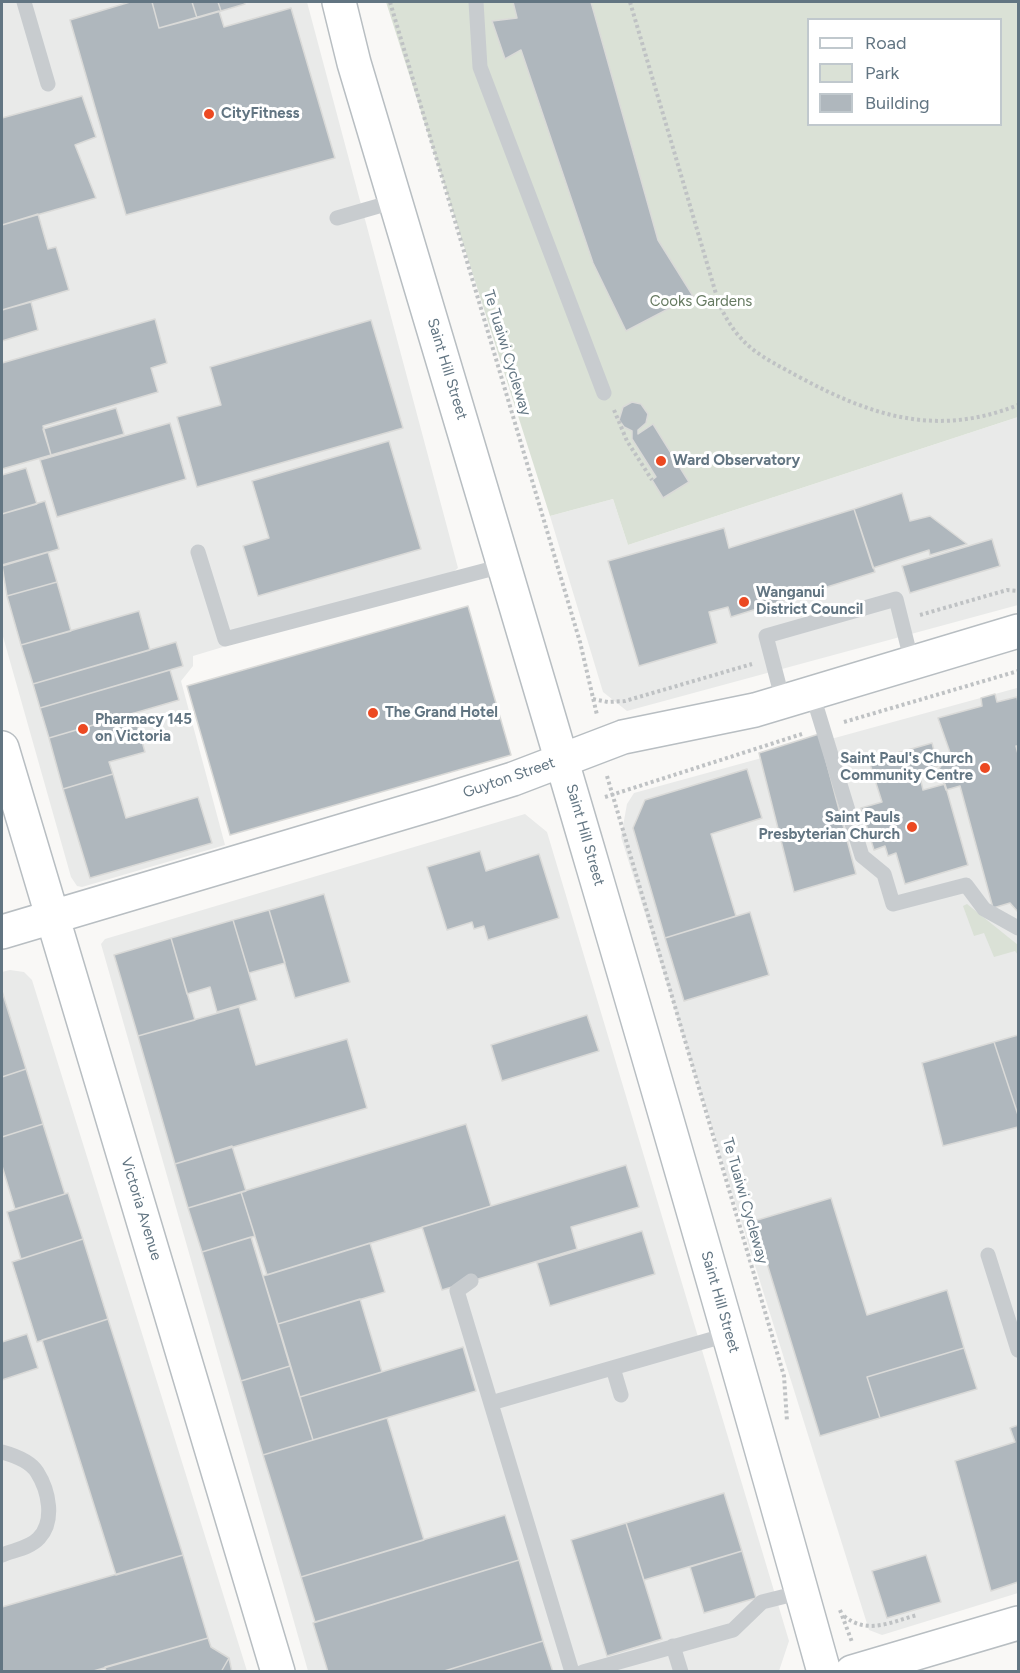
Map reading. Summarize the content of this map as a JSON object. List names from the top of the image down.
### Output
{
  "streets": {
    "main road": ["Saint Hill Street", "Guyton Street", "Victoria Avenue"],
    "path": ["Te Tuaiwi Cycleway"]
  },
  "crossings": [
    ["Saint Hill Street", "Guyton Street"],
    ["Guyton Street", "Victoria Avenue"]
  ],
  "parks": ["Cooks Gardens"],
  "places": [
    "CityFitness",
    "Ward Observatory",
    "Wanganui District Council",
    "The Grand Hotel",
    "Pharmacy 145 on Victoria",
    "Saint Paul's Church Community Centre",
    "Saint Pauls Presbyterian Church"
  ],
  "legend": ["Road", "Park", "Building"]
}
